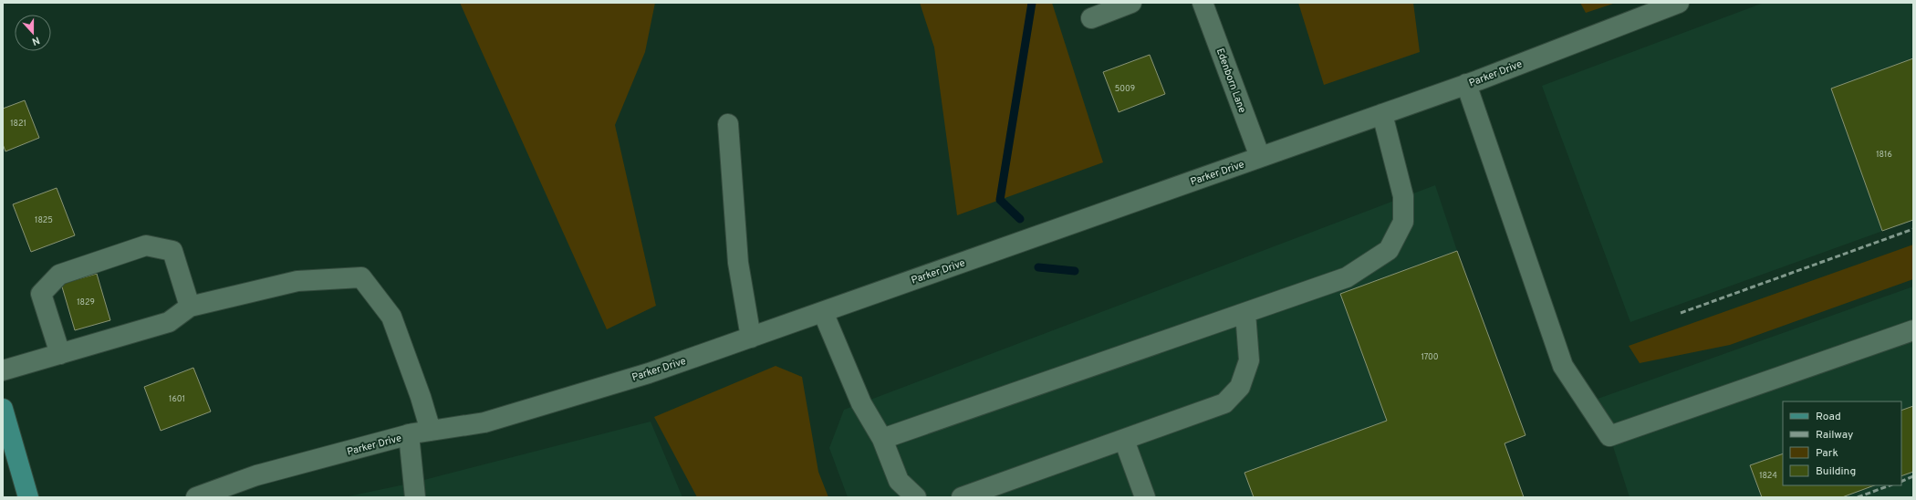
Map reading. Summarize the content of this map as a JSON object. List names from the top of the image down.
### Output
{
  "streets": {
    "street": ["Parker Drive", "Edenborn Lane"]
  },
  "crossings": [
    ["Parker Drive", "Edenborn Lane"]
  ],
  "house_numbers": [
    "5009",
    "1821",
    "1816",
    "1825",
    "1829",
    "1700",
    "1601",
    "1824"
  ],
  "legend": [
    "Road",
    "Railway",
    "Park",
    "Building"
  ],
  "north": "bottom"
}
